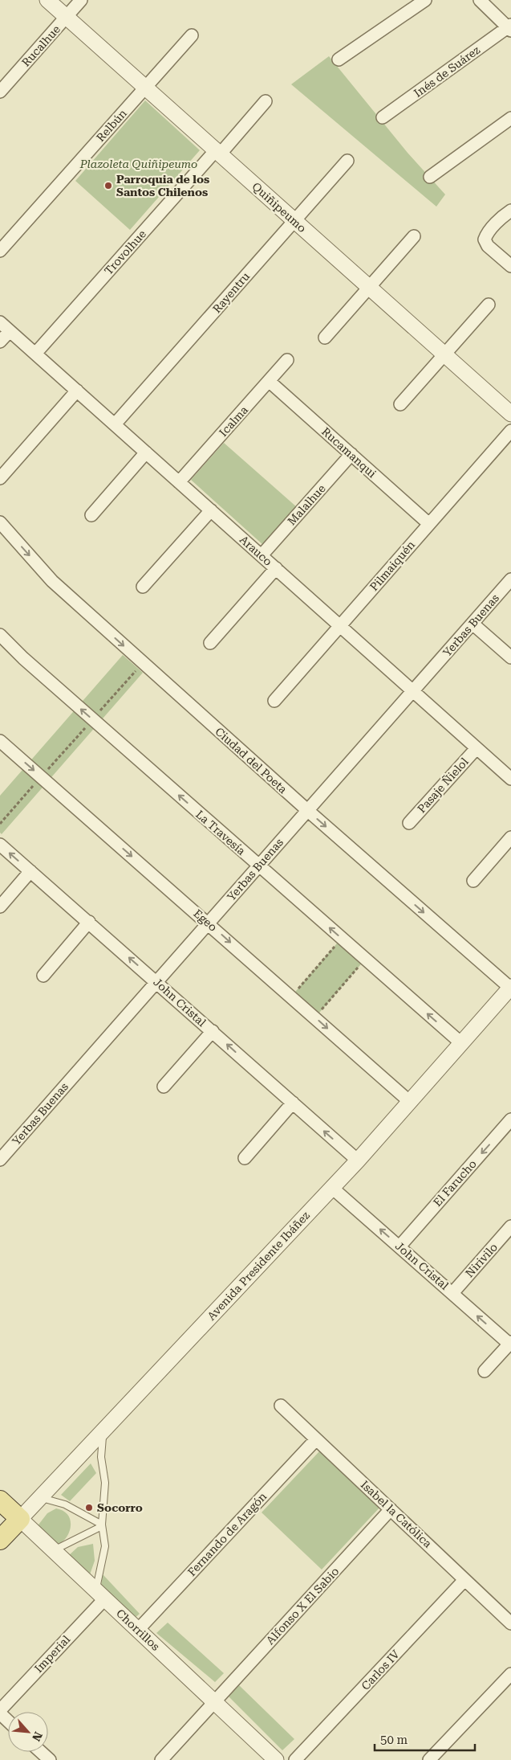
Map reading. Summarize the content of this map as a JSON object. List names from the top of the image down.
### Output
{
  "streets": {
    "main road": ["Avenida Presidente Ibáñez", "Chorrillos"],
    "street": [
      "Rucalhue",
      "Inés de Suárez",
      "Relbún",
      "Quiñipeumo",
      "Trovolhue",
      "Rayentru",
      "Icalma",
      "Rucamanqui",
      "Malalhue",
      "Arauco",
      "Pilmaiquén",
      "Yerbas Buenas",
      "Ciudad del Poeta",
      "Pasaje Ñielol",
      "La Travesía",
      "Egeo",
      "John Cristal",
      "El Farucho",
      "Nirivilo",
      "Isabel la Católica",
      "Fernando de Aragón",
      "Alfonso X El Sabio",
      "Imperial",
      "Carlos IV"
    ]
  },
  "crossings": [
    ["Rucalhue", "Quiñipeumo"],
    ["Relbún", "Quiñipeumo"],
    ["Quiñipeumo", "Trovolhue"],
    ["Quiñipeumo", "Rayentru"],
    ["Trovolhue", "Arauco"],
    ["Rayentru", "Arauco"],
    ["Icalma", "Rucamanqui"],
    ["Icalma", "Arauco"],
    ["Rucamanqui", "Malalhue"],
    ["Rucamanqui", "Pilmaiquén"],
    ["Malalhue", "Arauco"],
    ["Arauco", "Pilmaiquén"],
    ["Arauco", "Yerbas Buenas"],
    ["Arauco", "Pasaje Ñielol"],
    ["Yerbas Buenas", "Ciudad del Poeta"],
    ["Yerbas Buenas", "La Travesía"],
    ["Yerbas Buenas", "Egeo"],
    ["Yerbas Buenas", "John Cristal"],
    ["Ciudad del Poeta", "Avenida Presidente Ibáñez"],
    ["La Travesía", "Avenida Presidente Ibáñez"],
    ["Egeo", "Avenida Presidente Ibáñez"],
    ["John Cristal", "El Farucho"],
    ["John Cristal", "Nirivilo"],
    ["John Cristal", "Avenida Presidente Ibáñez"],
    ["Avenida Presidente Ibáñez", "Chorrillos"],
    ["Isabel la Católica", "Fernando de Aragón"],
    ["Isabel la Católica", "Alfonso X El Sabio"],
    ["Isabel la Católica", "Carlos IV"],
    ["Fernando de Aragón", "Chorrillos"],
    ["Alfonso X El Sabio", "Chorrillos"],
    ["Chorrillos", "Imperial"]
  ],
  "one_way": [
    "Ciudad del Poeta",
    "La Travesía",
    "Egeo",
    "John Cristal",
    "El Farucho"
  ],
  "parks": ["Plazoleta Quiñipeumo"],
  "places": ["Parroquia de los Santos Chilenos", "Socorro"],
  "scale_bar": "50 m",
  "north": "bottom right"
}
